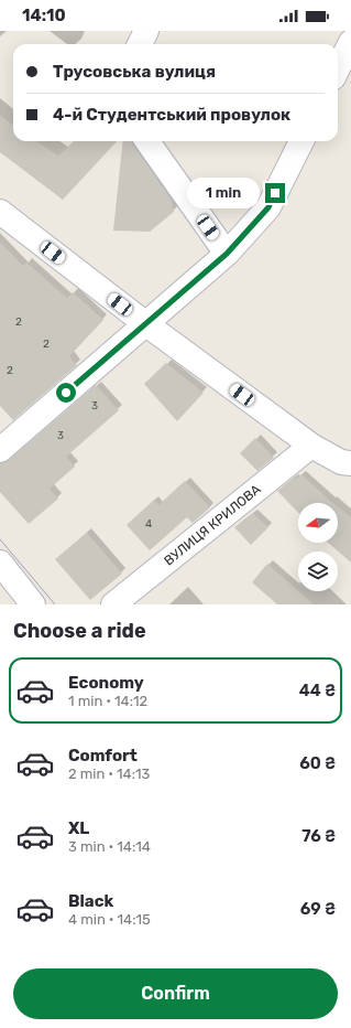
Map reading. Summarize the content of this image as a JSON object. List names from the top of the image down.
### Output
{
  "streets": {
    "street": ["ВУЛИЦЯ КРИЛОВА"]
  },
  "house_numbers": [
    "2",
    "2",
    "2",
    "3",
    "3",
    "4"
  ],
  "north": "left",
  "page": {
    "status": "14:10",
    "banner": ["Трусовська вулиця", "4-й Студентський провулок"],
    "bubble": "1 min",
    "heading": "Choose a ride",
    "list": [
      {
        "name": "Economy",
        "note": "1 min · 14:12",
        "value": "44 ₴"
      },
      {
        "name": "Comfort",
        "note": "2 min · 14:13",
        "value": "60 ₴"
      },
      {
        "name": "XL",
        "note": "3 min · 14:14",
        "value": "76 ₴"
      },
      {
        "name": "Black",
        "note": "4 min · 14:15",
        "value": "69 ₴"
      }
    ],
    "buttons": "Confirm"
  }
}
